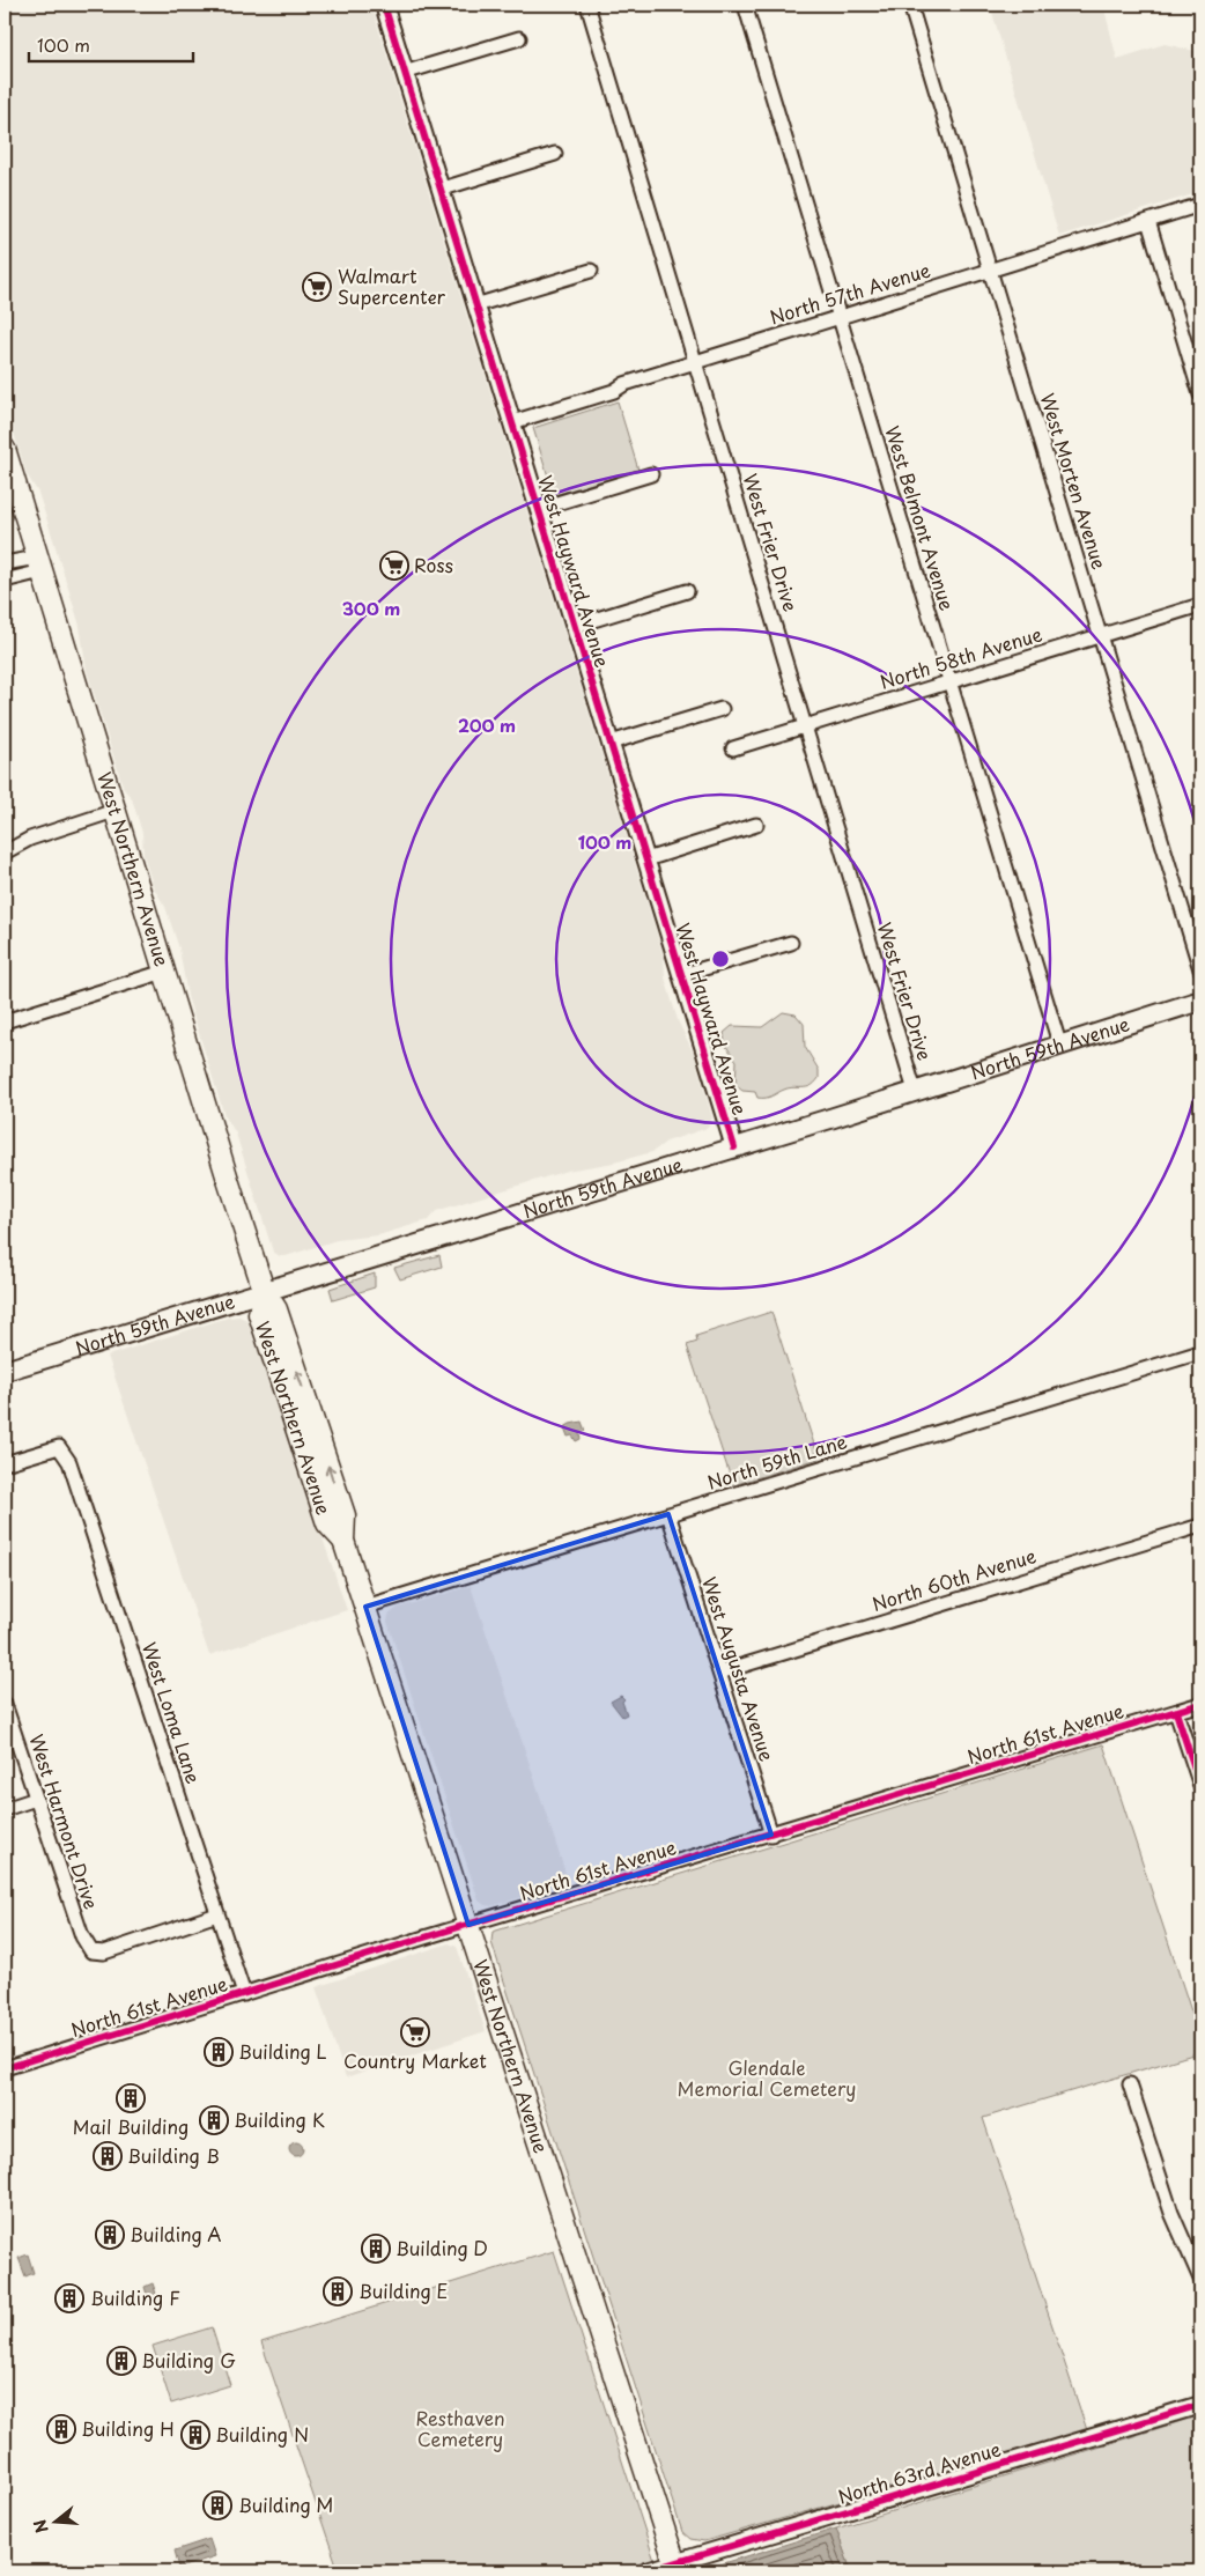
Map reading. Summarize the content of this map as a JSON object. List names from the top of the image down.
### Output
{
  "streets": {
    "main road": ["West Northern Avenue", "North 59th Avenue"],
    "street": [
      "North 57th Avenue",
      "West Morten Avenue",
      "West Belmont Avenue",
      "West Frier Drive",
      "West Hayward Avenue",
      "North 58th Avenue",
      "North 59th Lane",
      "North 60th Avenue",
      "West Augusta Avenue",
      "West Loma Lane",
      "North 61st Avenue",
      "West Harmont Drive",
      "North 63rd Avenue"
    ]
  },
  "crossings": [
    ["North 57th Avenue", "West Morten Avenue"],
    ["North 57th Avenue", "West Belmont Avenue"],
    ["North 57th Avenue", "West Frier Drive"],
    ["North 57th Avenue", "West Hayward Avenue"],
    ["West Morten Avenue", "North 58th Avenue"],
    ["West Belmont Avenue", "North 58th Avenue"],
    ["West Belmont Avenue", "North 59th Avenue"],
    ["West Frier Drive", "North 58th Avenue"],
    ["West Frier Drive", "North 59th Avenue"],
    ["West Hayward Avenue", "North 59th Avenue"],
    ["West Northern Avenue", "North 59th Avenue"],
    ["West Northern Avenue", "North 59th Lane"],
    ["West Northern Avenue", "North 61st Avenue"],
    ["West Northern Avenue", "North 63rd Avenue"],
    ["North 59th Lane", "West Augusta Avenue"],
    ["North 60th Avenue", "West Augusta Avenue"],
    ["West Augusta Avenue", "North 61st Avenue"],
    ["West Loma Lane", "North 61st Avenue"],
    ["West Loma Lane", "West Harmont Drive"]
  ],
  "parks": ["Glendale Memorial Cemetery", "Resthaven Cemetery"],
  "places": {
    "supermarket": ["Walmart Supercenter", "Ross", "Country Market"],
    "building": [
      "Building L",
      "Mail Building",
      "Building K",
      "Building B",
      "Building A",
      "Building D",
      "Building E",
      "Building F",
      "Building G",
      "Building H",
      "Building N",
      "Building M"
    ]
  },
  "scale_bar": "100 m",
  "north": "left",
  "rings": ["300 m", "200 m", "100 m"]
}
